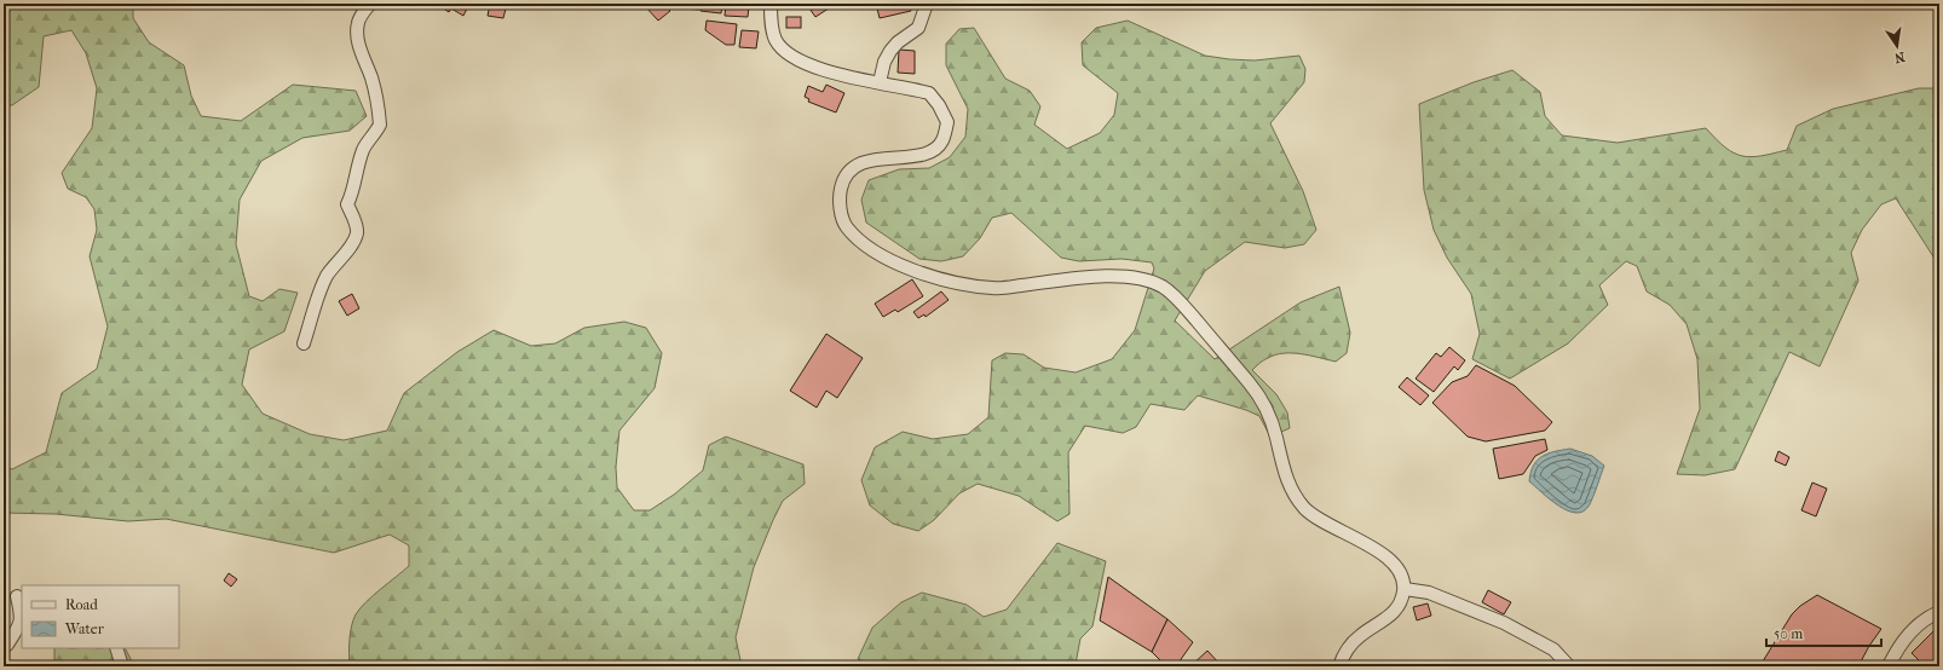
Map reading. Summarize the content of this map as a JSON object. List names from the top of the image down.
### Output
{
  "legend": ["Road", "Water"],
  "scale_bar": "50 m",
  "north": "bottom"
}
